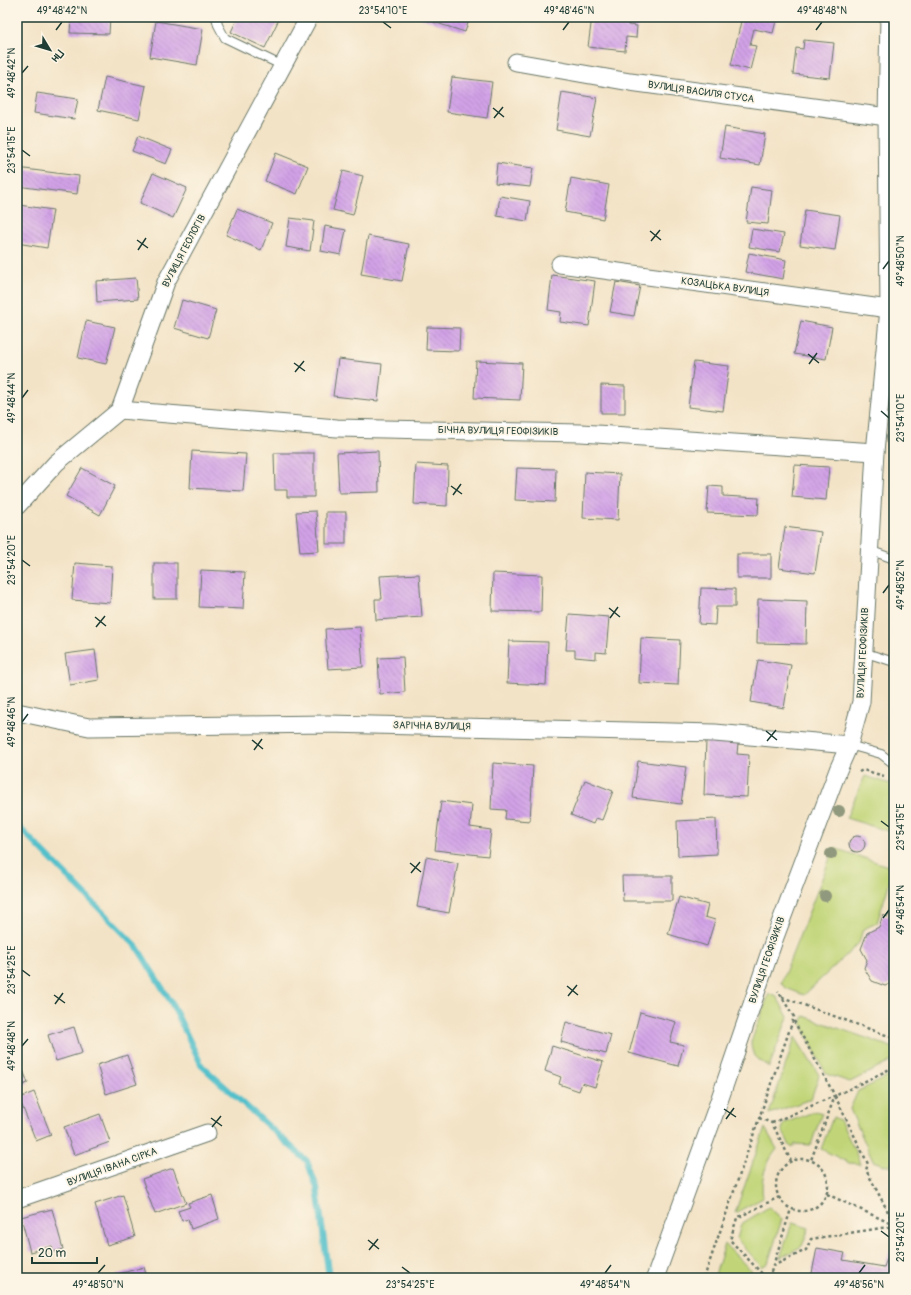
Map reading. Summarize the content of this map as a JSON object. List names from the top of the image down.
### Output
{
  "streets": {
    "street": [
      "ВУЛИЦЯ ВАСИЛЯ СТУСА",
      "ВУЛИЦЯ ГЕОЛОГІВ",
      "КОЗАЦЬКА ВУЛИЦЯ",
      "БІЧНА ВУЛИЦЯ ГЕОФІЗИКІВ",
      "ВУЛИЦЯ ГЕОФІЗИКІВ",
      "ЗАРІЧНА ВУЛИЦЯ",
      "ВУЛИЦЯ ІВАНА СІРКА"
    ]
  },
  "crossings": [
    ["ВУЛИЦЯ ВАСИЛЯ СТУСА", "ВУЛИЦЯ ГЕОФІЗИКІВ"],
    ["ВУЛИЦЯ ГЕОЛОГІВ", "БІЧНА ВУЛИЦЯ ГЕОФІЗИКІВ"],
    ["КОЗАЦЬКА ВУЛИЦЯ", "ВУЛИЦЯ ГЕОФІЗИКІВ"],
    ["БІЧНА ВУЛИЦЯ ГЕОФІЗИКІВ", "ВУЛИЦЯ ГЕОФІЗИКІВ"],
    ["ВУЛИЦЯ ГЕОФІЗИКІВ", "ЗАРІЧНА ВУЛИЦЯ"]
  ],
  "scale_bar": "20 m",
  "north": "bottom right",
  "coordinates": [
    "49°48'42\"N",
    "23°54'10\"E",
    "49°48'46\"N",
    "49°48'48\"N",
    "23°54'15\"E",
    "49°48'50\"N",
    "49°48'44\"N",
    "23°54'20\"E",
    "49°48'52\"N",
    "49°48'54\"N",
    "23°54'25\"E",
    "49°48'56\"N"
  ]
}
